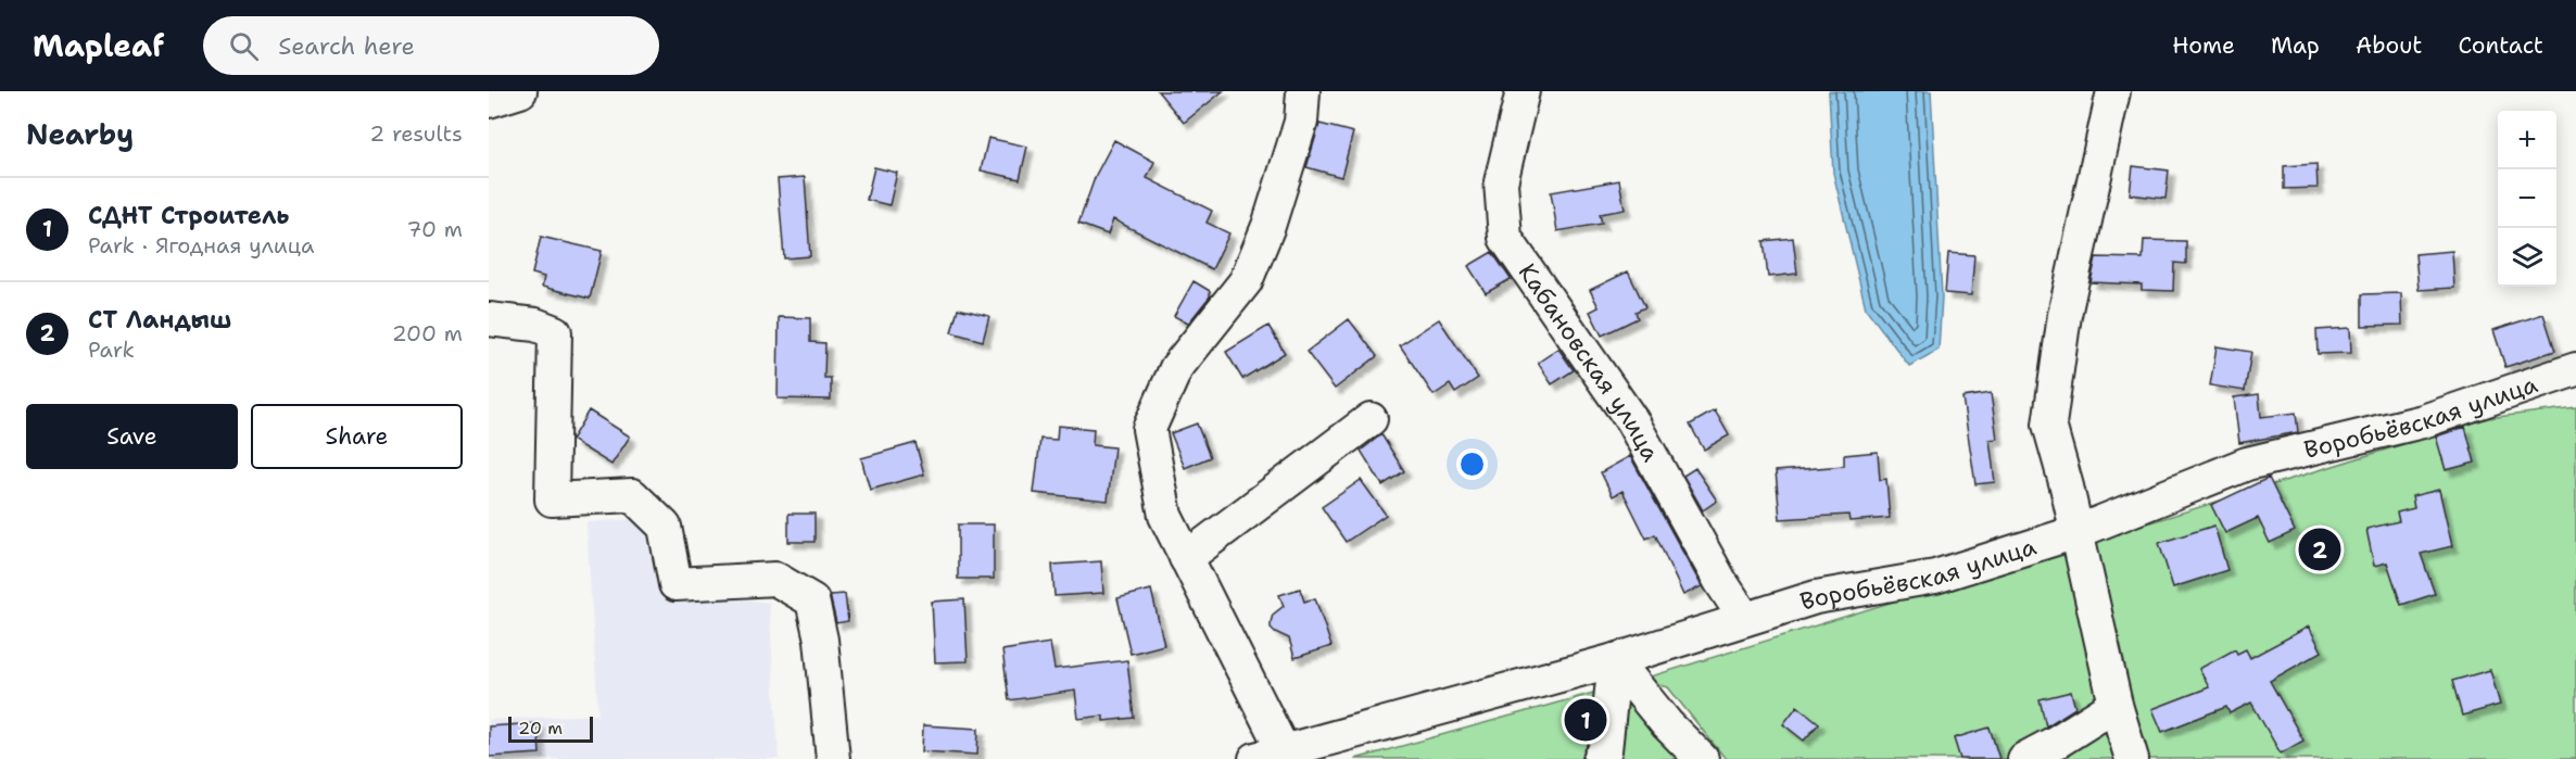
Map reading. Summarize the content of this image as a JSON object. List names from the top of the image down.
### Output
{
  "streets": {
    "street": ["Кабановская улица", "Воробьёвская улица"]
  },
  "crossings": [
    ["Кабановская улица", "Воробьёвская улица"]
  ],
  "scale_bar": "20 m",
  "page": {
    "header": "Mapleaf",
    "search": "Search here",
    "nav": [
      "Home",
      "Map",
      "About",
      "Contact"
    ],
    "heading": ["Nearby", "2 results"],
    "map_buttons": ["+", "−"],
    "list": [
      {
        "mark": "1",
        "name": "СДНТ Строитель",
        "note": "Park · Ягодная улица",
        "value": "70 m"
      },
      {
        "mark": "2",
        "name": "СТ Ландыш",
        "note": "Park",
        "value": "200 m"
      }
    ],
    "buttons": ["Save", "Share"],
    "pins": ["2", "1"],
    "scale": "20 m"
  }
}
